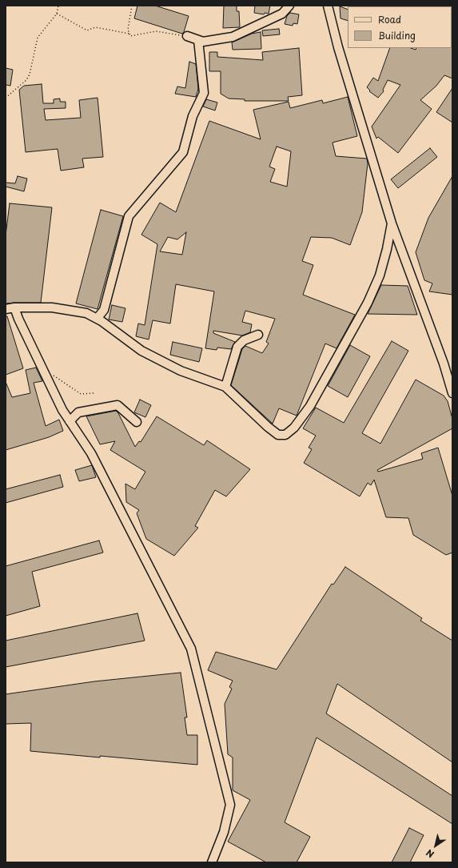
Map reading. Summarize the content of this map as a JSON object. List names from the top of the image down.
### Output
{
  "legend": ["Road", "Building"],
  "north": "bottom left"
}
